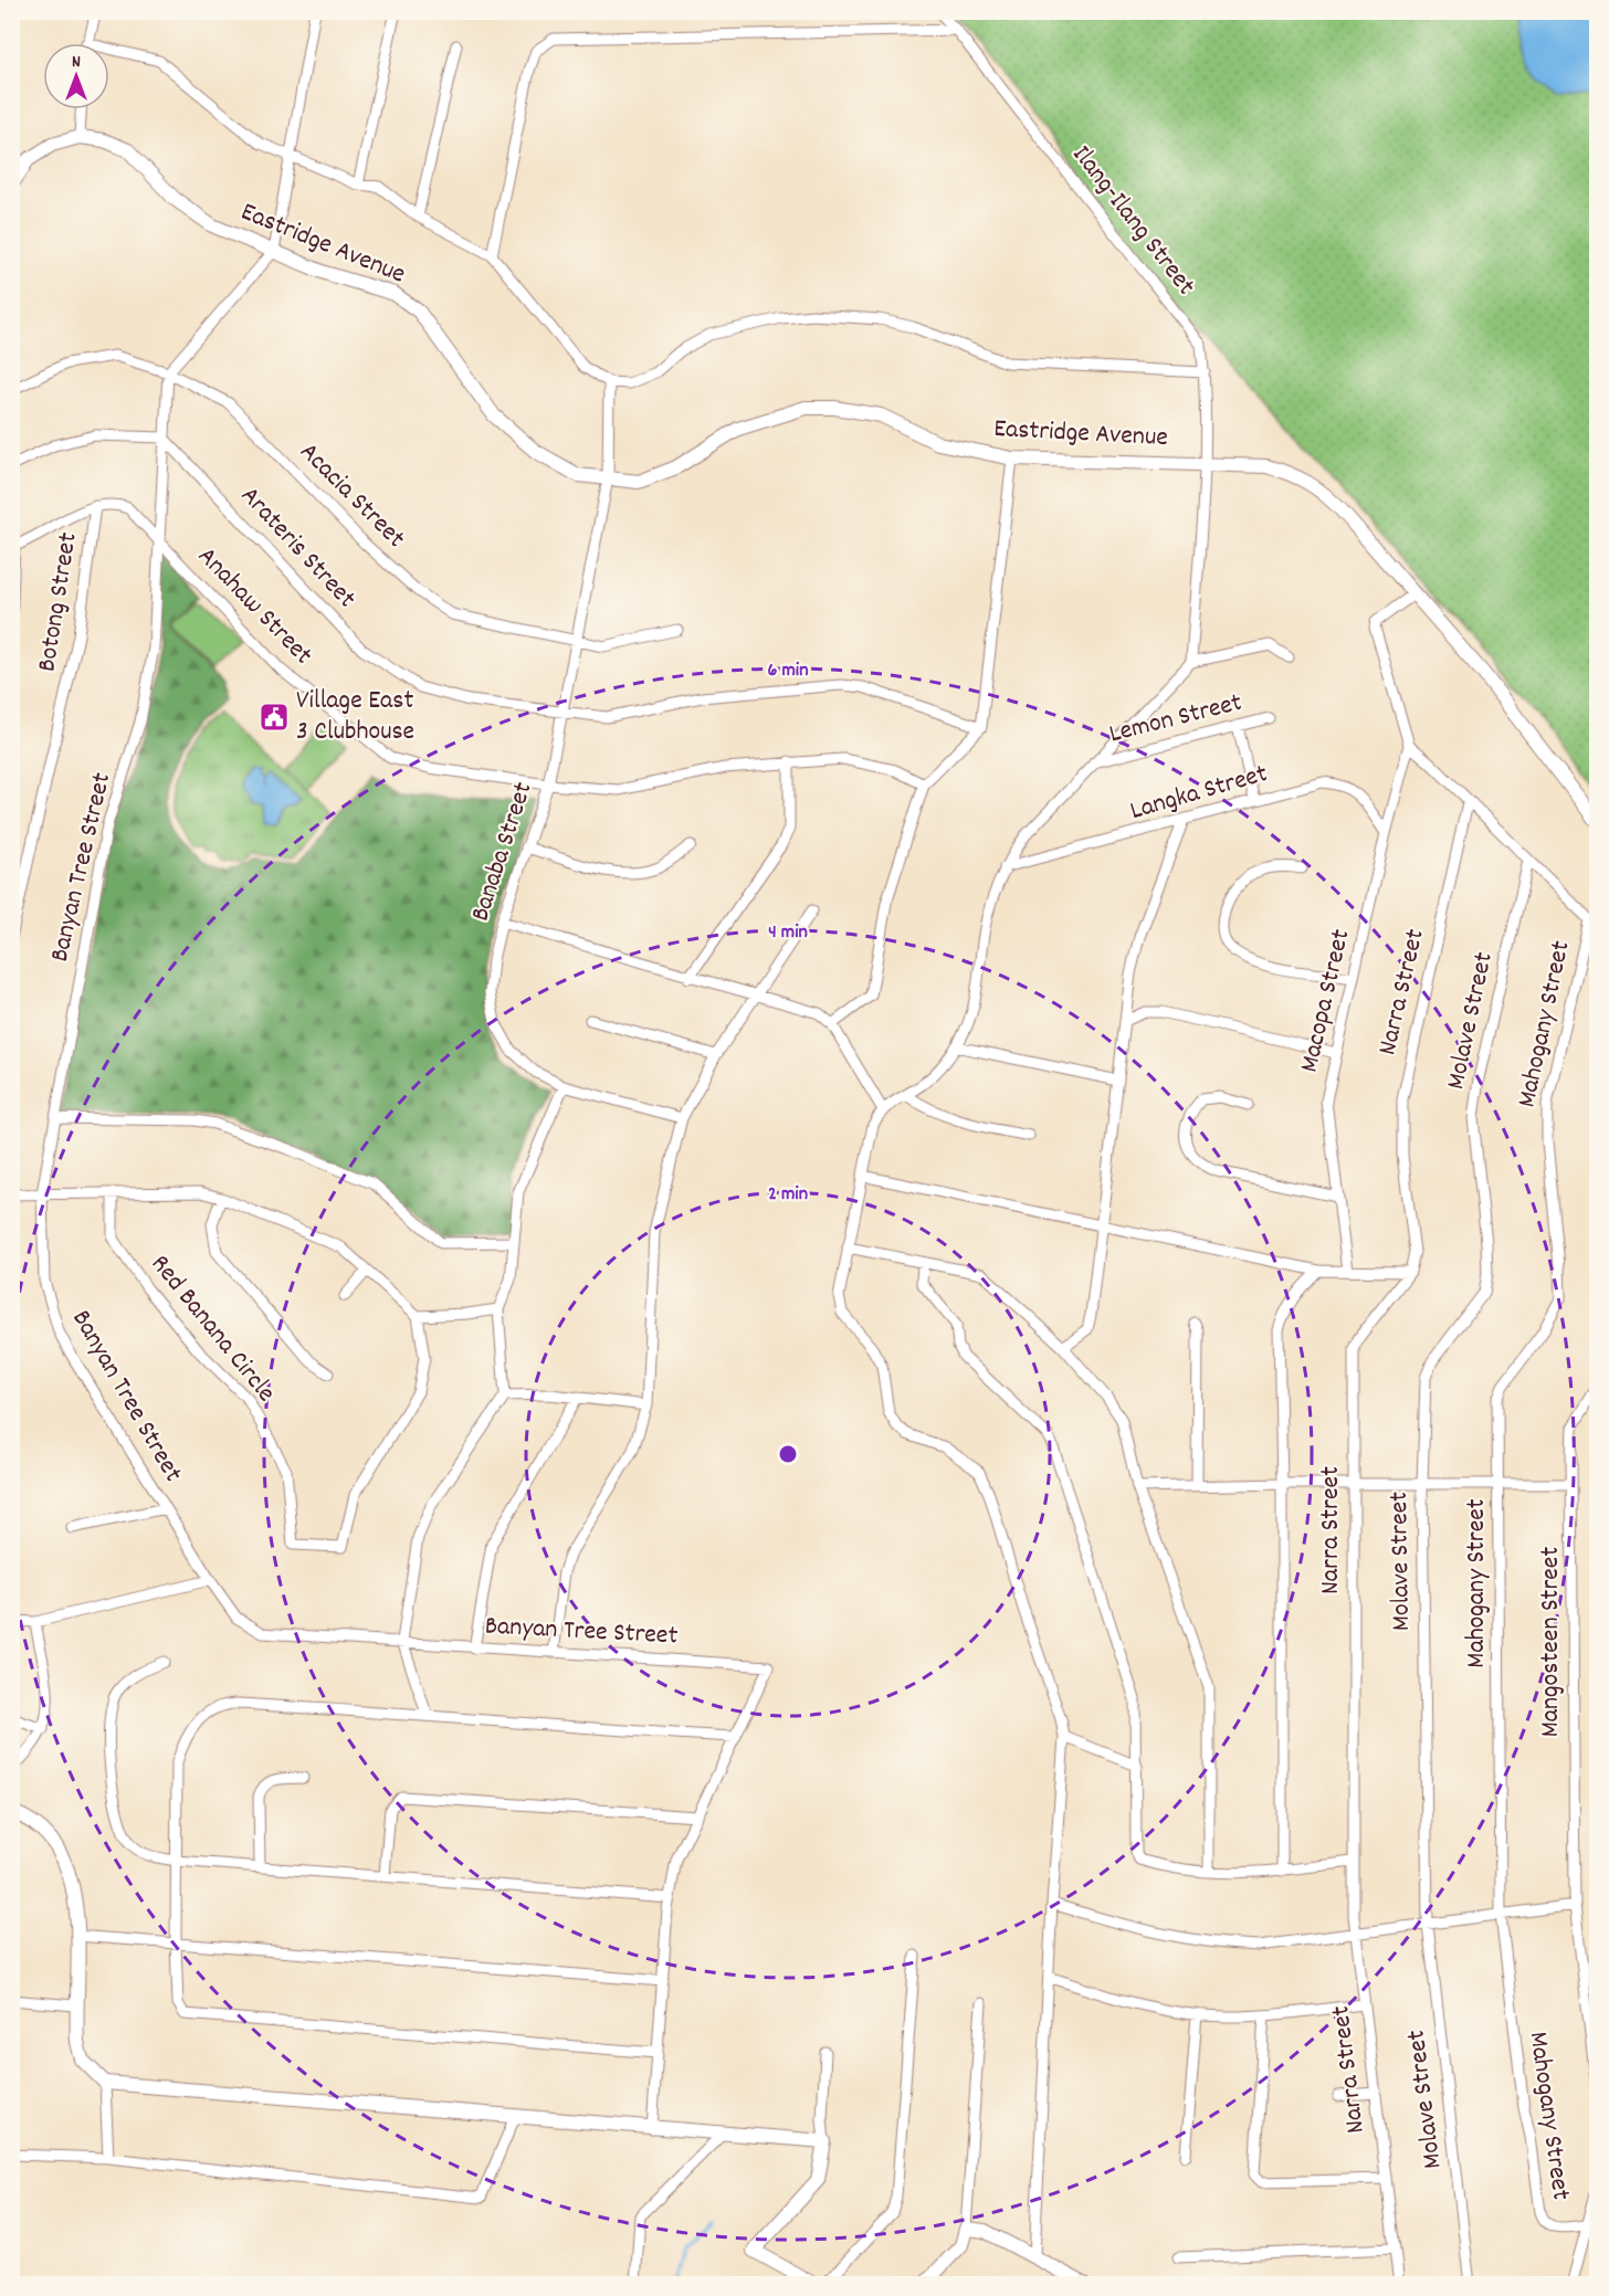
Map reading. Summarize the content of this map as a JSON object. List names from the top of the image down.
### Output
{
  "streets": {
    "street": [
      "Ilang-Ilang Street",
      "Eastridge Avenue",
      "Acacia Street",
      "Arateris Street",
      "Botong Street",
      "Anahaw Street",
      "Lemon Street",
      "Langka Street",
      "Banaba Street",
      "Banyan Tree Street",
      "Narra Street",
      "Macopa Street",
      "Molave Street",
      "Mahogany Street",
      "Red Banana Circle",
      "Mangosteen Street"
    ]
  },
  "crossings": [
    ["Ilang-Ilang Street", "Eastridge Avenue"],
    ["Eastridge Avenue", "Banaba Street"],
    ["Acacia Street", "Banaba Street"],
    ["Acacia Street", "Banyan Tree Street"],
    ["Arateris Street", "Banaba Street"],
    ["Arateris Street", "Banyan Tree Street"],
    ["Botong Street", "Anahaw Street"],
    ["Anahaw Street", "Banaba Street"],
    ["Anahaw Street", "Banyan Tree Street"],
    ["Langka Street", "Macopa Street"]
  ],
  "places": {
    "public building": ["Village East 3 Clubhouse"]
  },
  "north": "top",
  "rings": ["6 min", "4 min", "2 min"]
}
